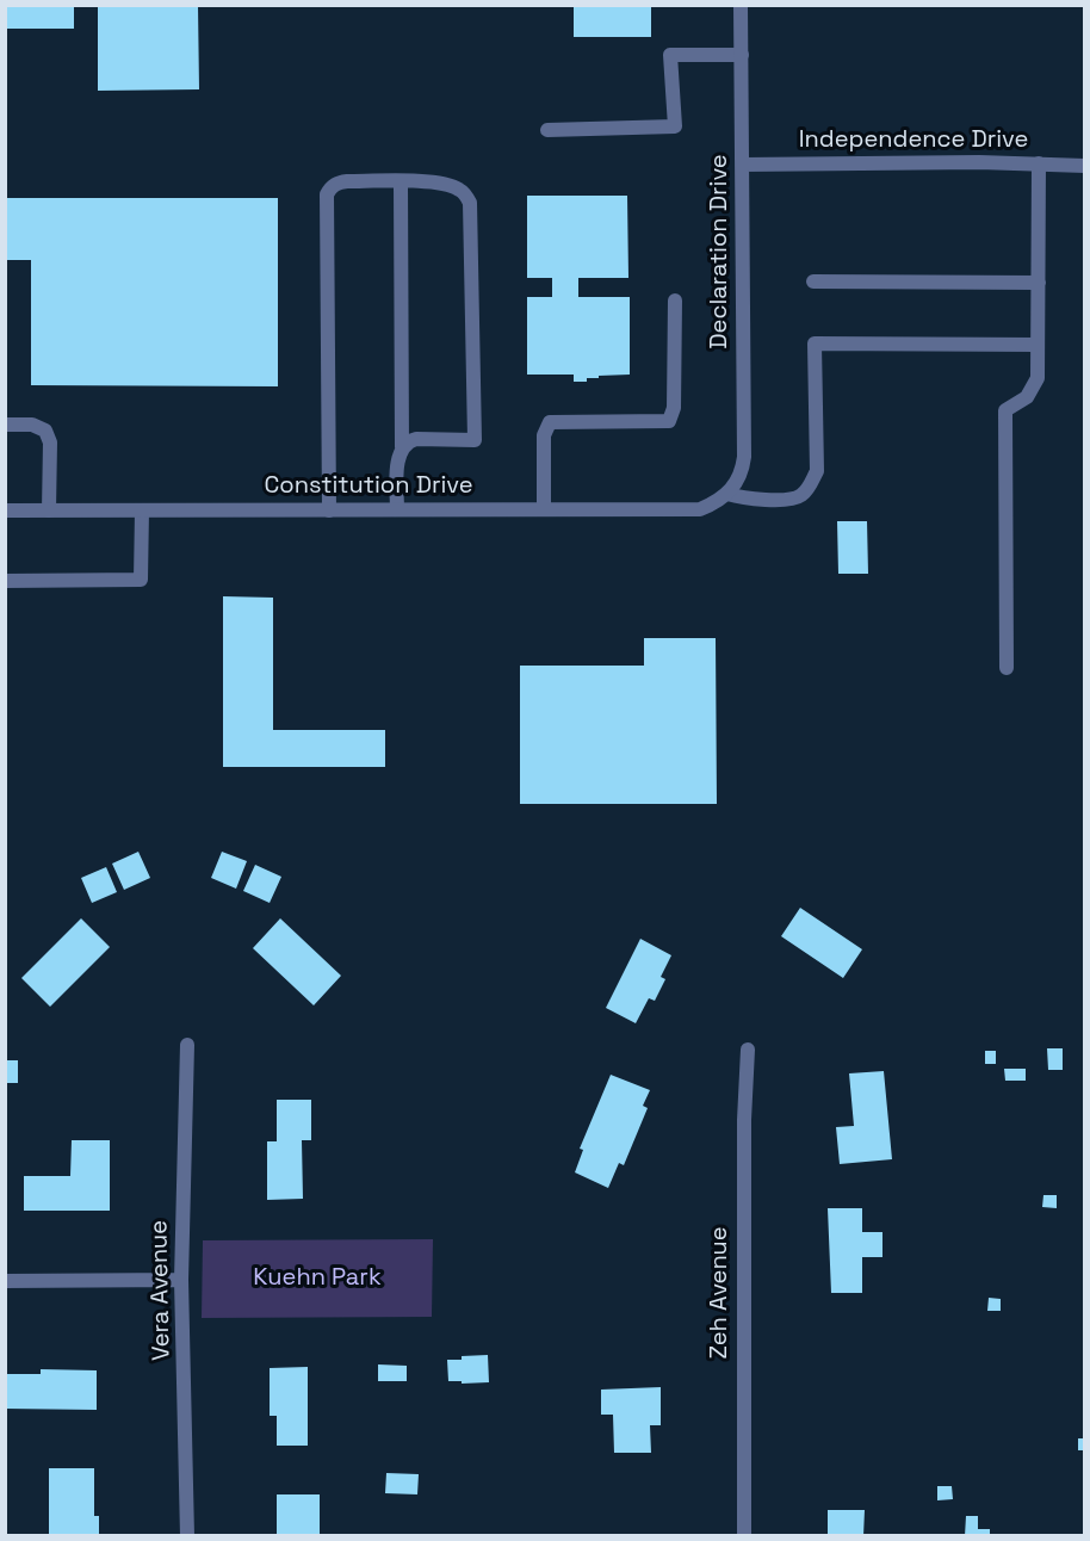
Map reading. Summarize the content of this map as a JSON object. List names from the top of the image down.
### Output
{
  "streets": {
    "street": [
      "Independence Drive",
      "Declaration Drive",
      "Constitution Drive",
      "Vera Avenue",
      "Zeh Avenue"
    ]
  },
  "crossings": [
    ["Independence Drive", "Declaration Drive"],
    ["Declaration Drive", "Constitution Drive"]
  ],
  "parks": ["Kuehn Park"]
}
